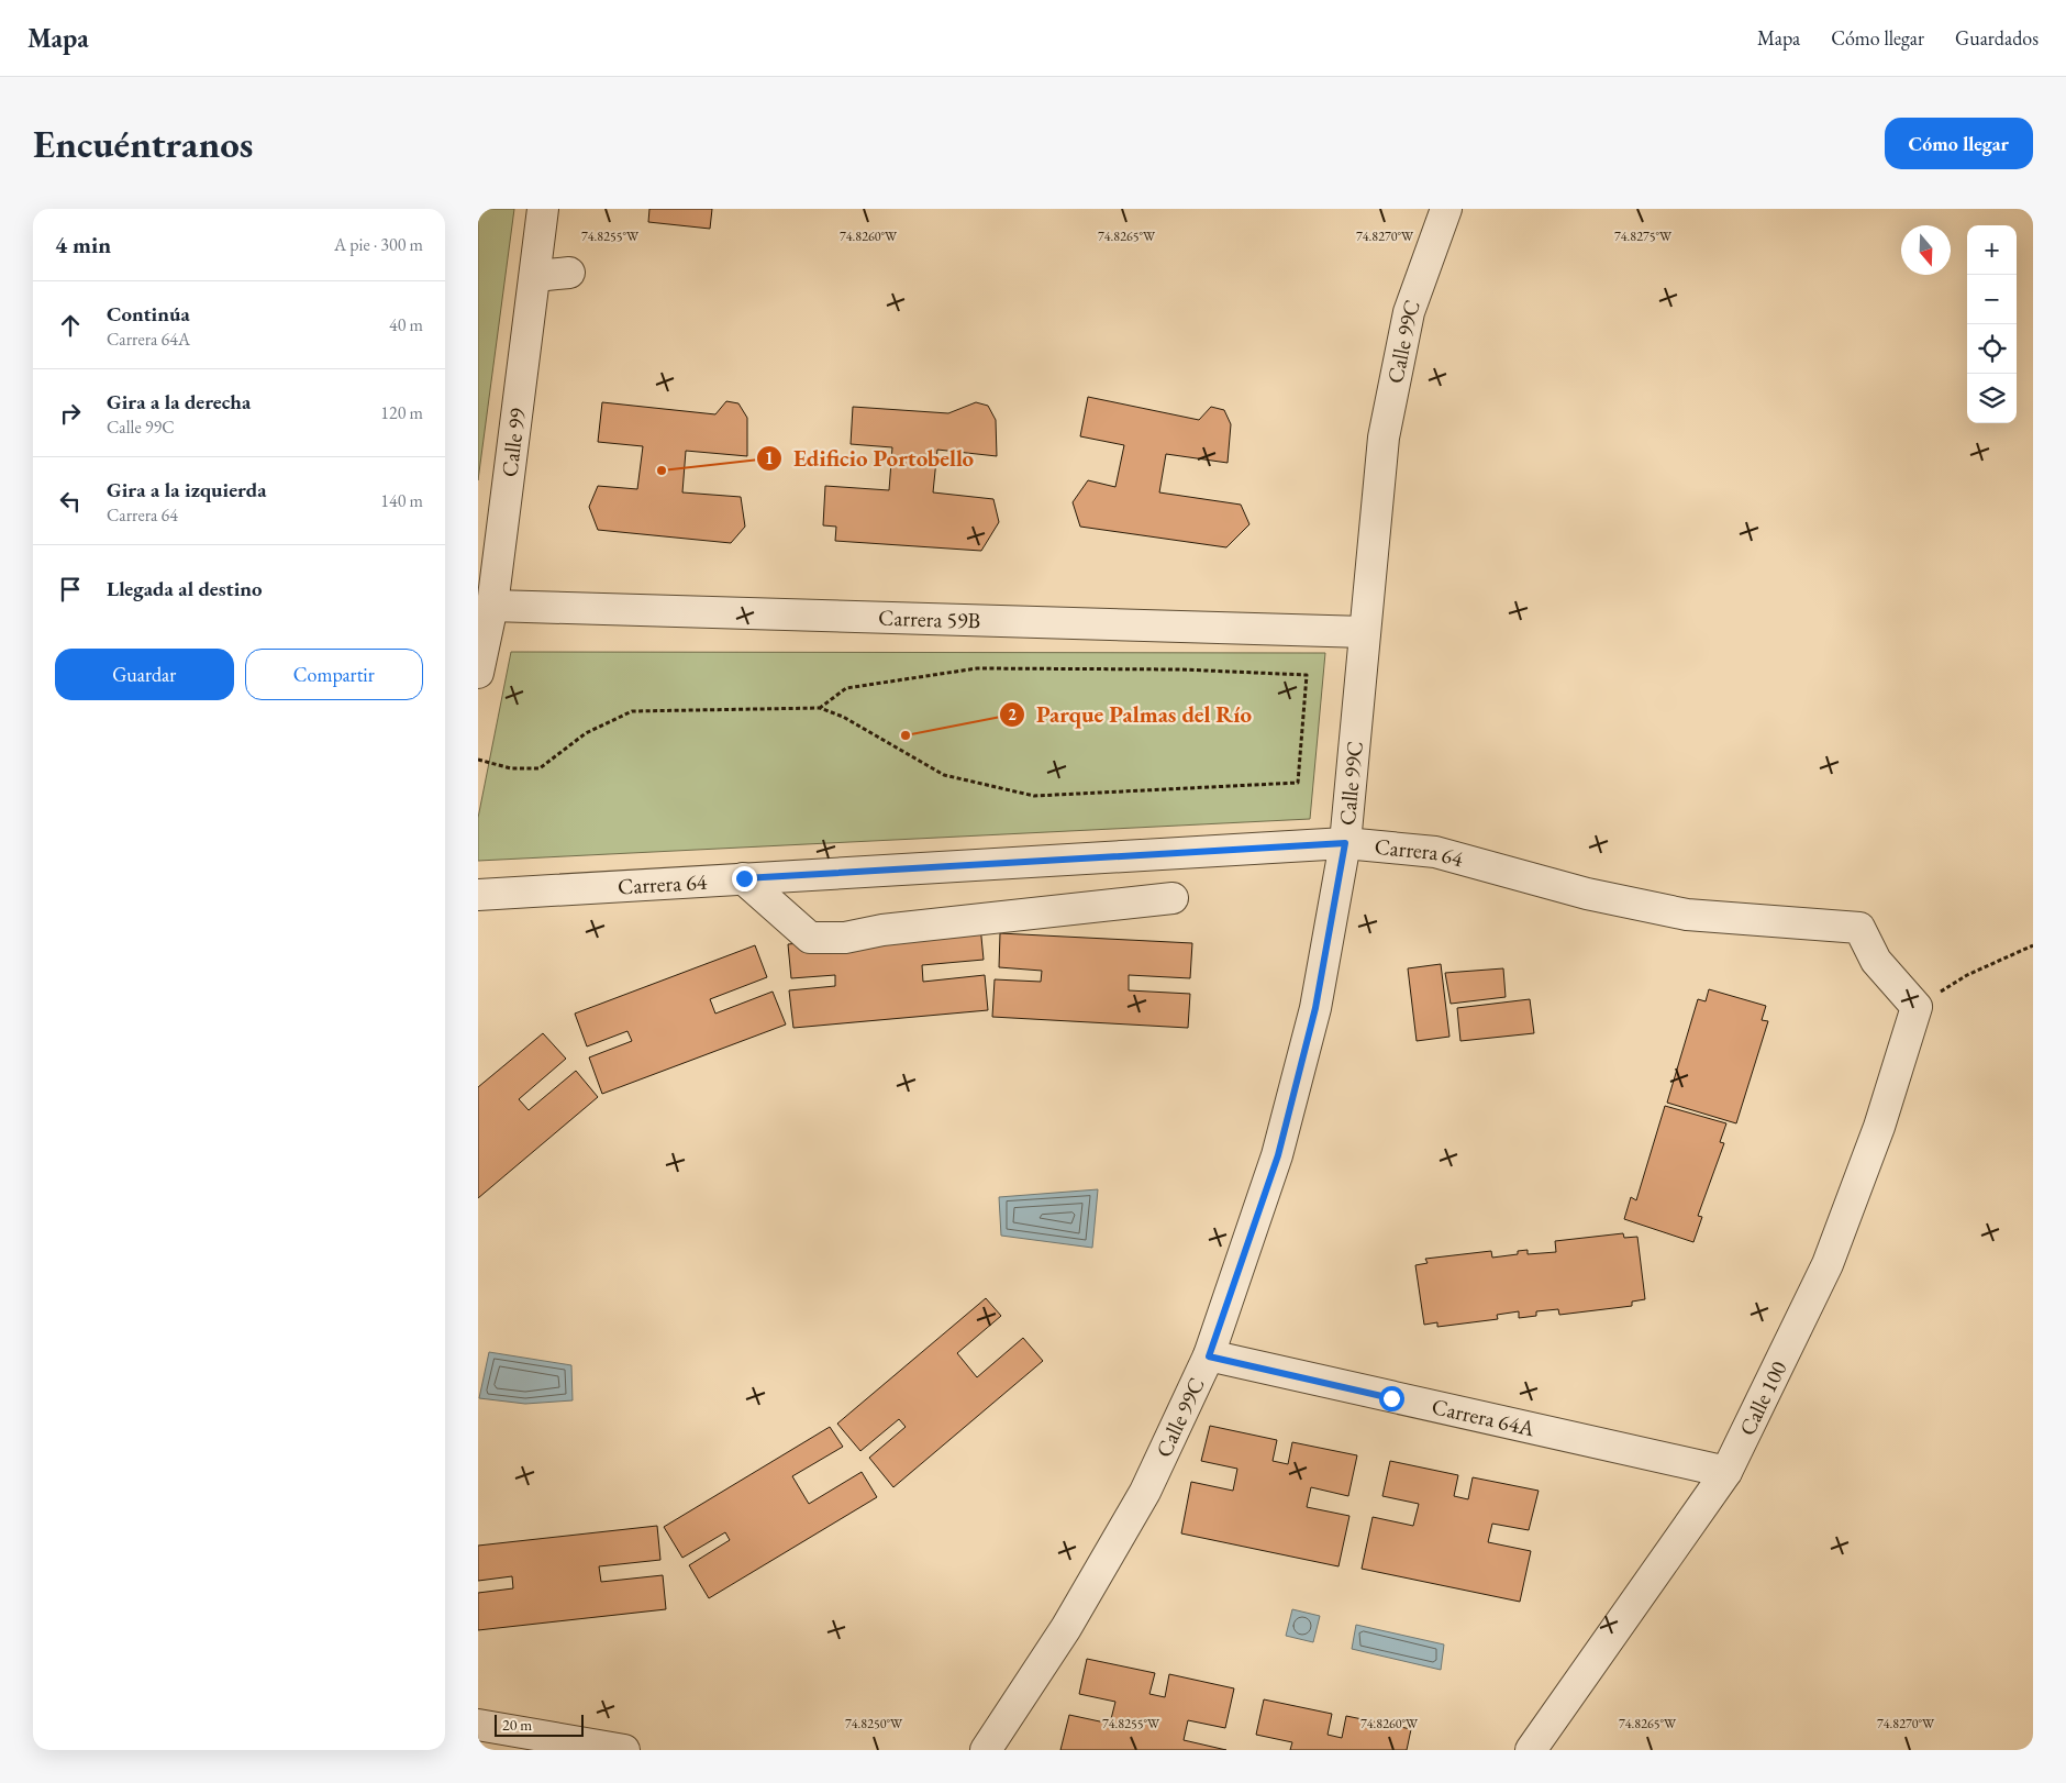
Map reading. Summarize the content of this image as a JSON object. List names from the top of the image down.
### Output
{
  "streets": {
    "street": [
      "Calle 99C",
      "Calle 99",
      "Carrera 59B",
      "Carrera 64",
      "Calle 100",
      "Carrera 64A"
    ]
  },
  "crossings": [
    ["Calle 99C", "Carrera 59B"],
    ["Calle 99C", "Carrera 64"],
    ["Calle 99C", "Carrera 64A"],
    ["Calle 99", "Carrera 59B"],
    ["Carrera 64", "Calle 100"],
    ["Calle 100", "Carrera 64A"]
  ],
  "places": ["Edificio Portobello", "Parque Palmas del Río"],
  "scale_bar": "20 m",
  "north": "bottom",
  "page": {
    "header": "Mapa",
    "nav": ["Mapa", "Cómo llegar", "Guardados"],
    "buttons": [
      "Cómo llegar",
      ["Guardar", "Compartir"]
    ],
    "title": "Encuéntranos",
    "heading": ["4 min", "A pie · 300 m"],
    "map_buttons": ["+", "−"],
    "list": [
      ["Continúa", "Carrera 64A", "40 m"],
      ["Gira a la derecha", "Calle 99C", "120 m"],
      ["Gira a la izquierda", "Carrera 64", "140 m"],
      "Llegada al destino"
    ],
    "scale": "20 m"
  },
  "coordinates": [
    "74.8255°W",
    "74.8260°W",
    "74.8265°W",
    "74.8270°W",
    "74.8275°W",
    "74.8250°W"
  ]
}
